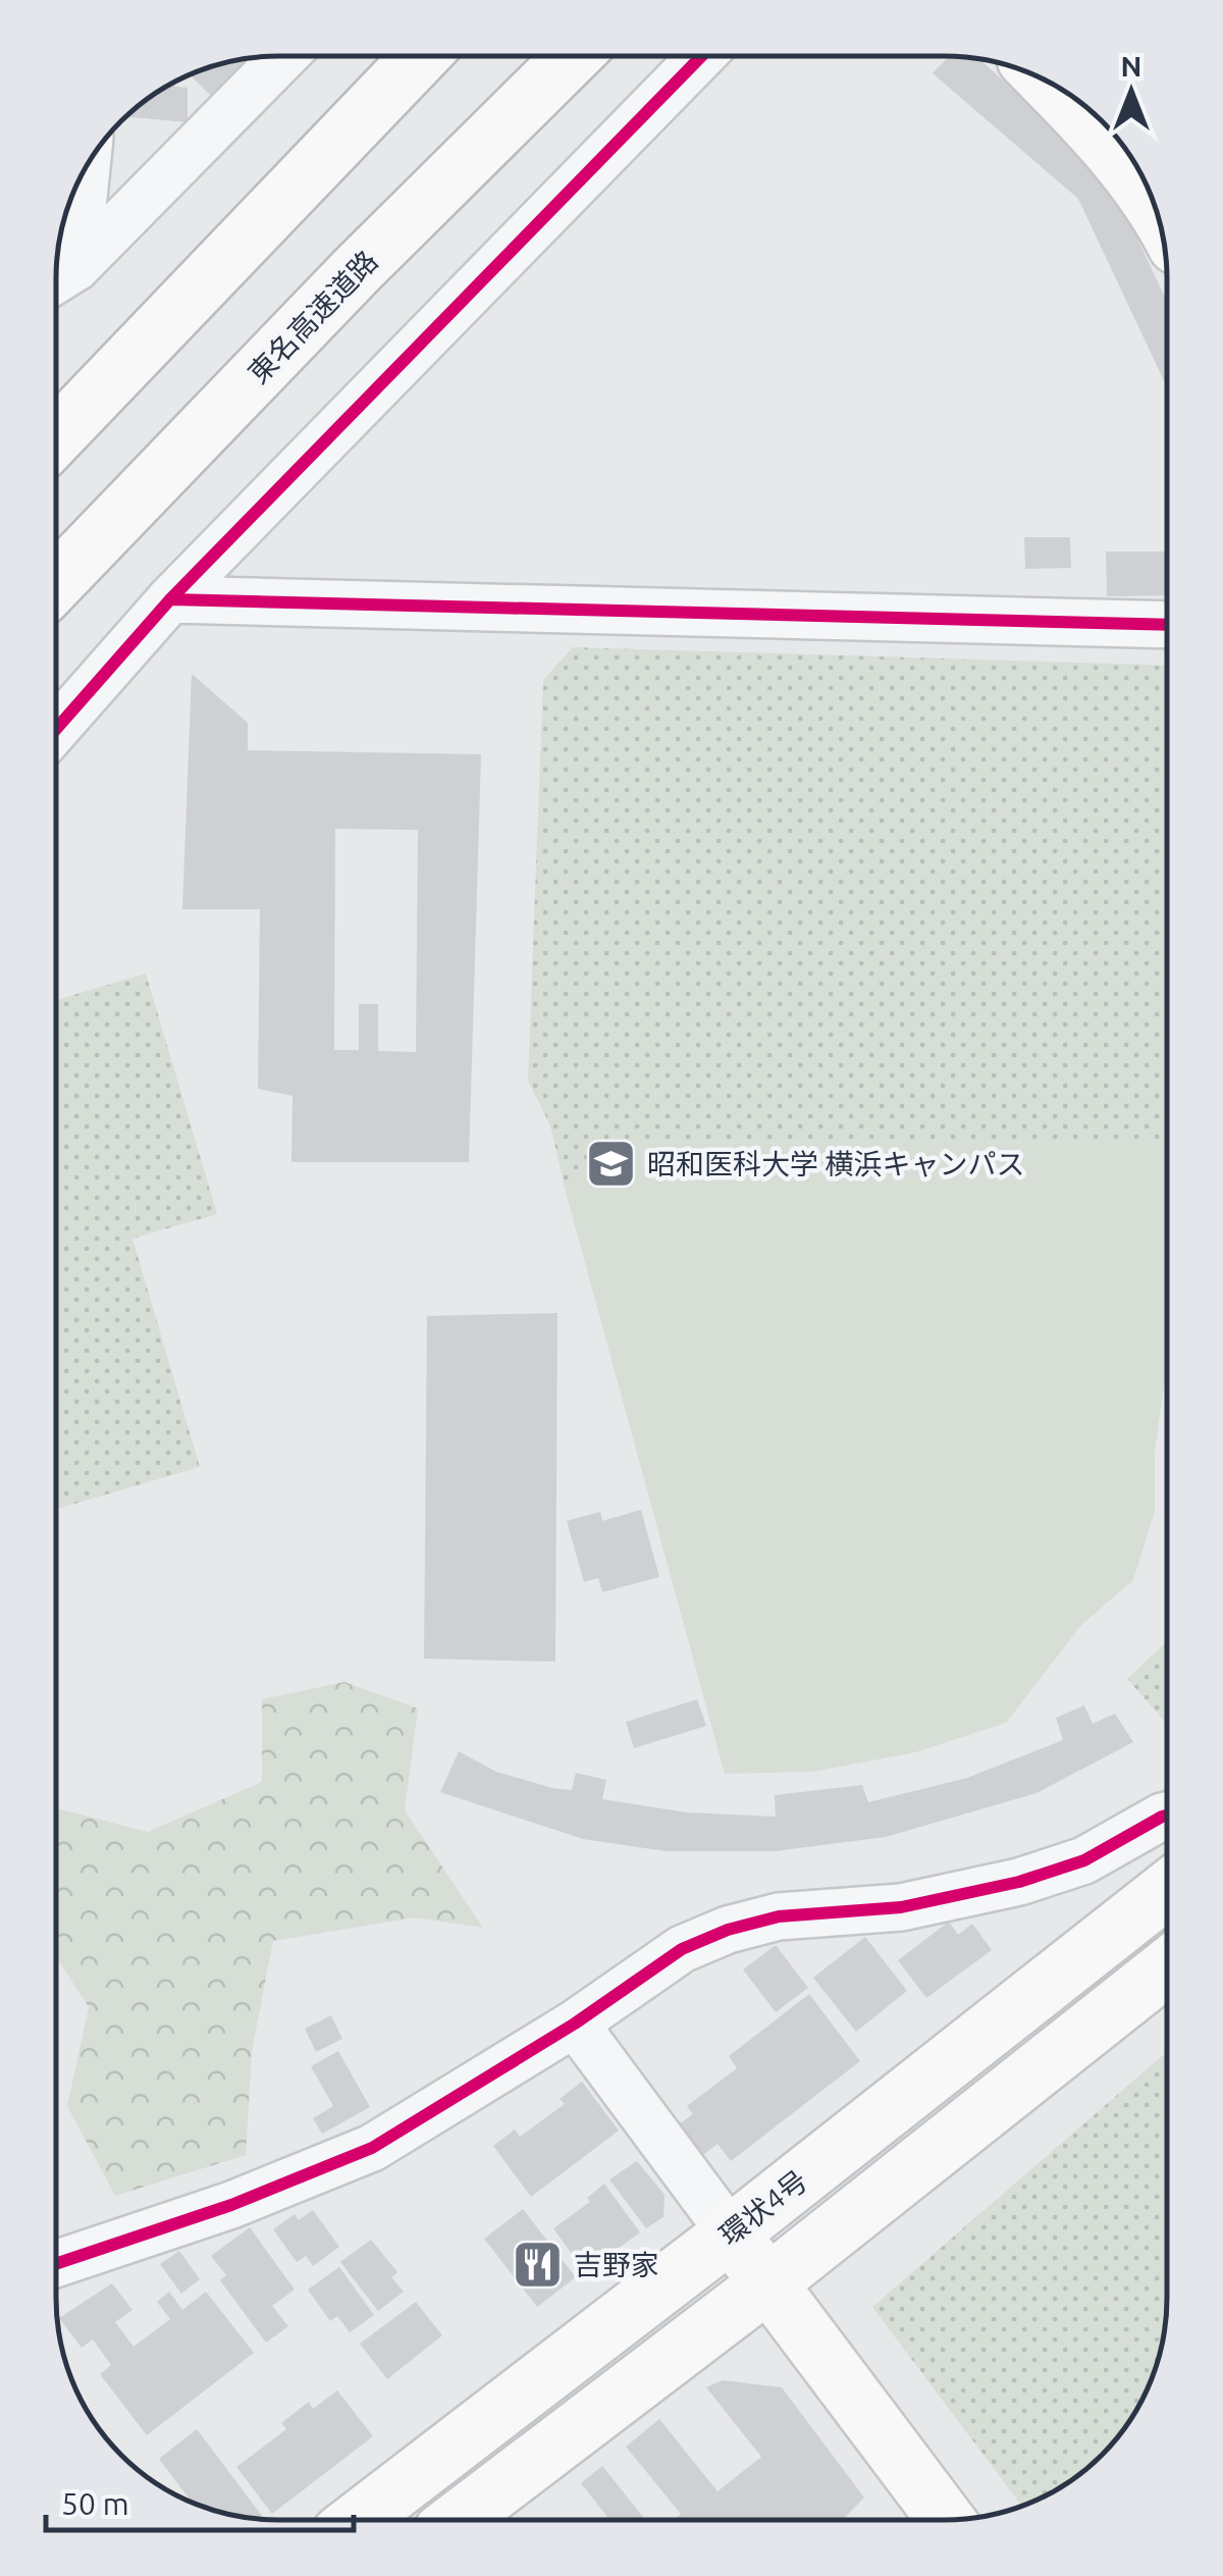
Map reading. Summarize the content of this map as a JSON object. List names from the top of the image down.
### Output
{
  "streets": {
    "main road": ["東名高速道路", "環状4号"]
  },
  "places": {
    "school or university": ["昭和医科大学 横浜キャンパス"],
    "restaurant": ["吉野家"]
  },
  "scale_bar": "50 m",
  "north": "top"
}
